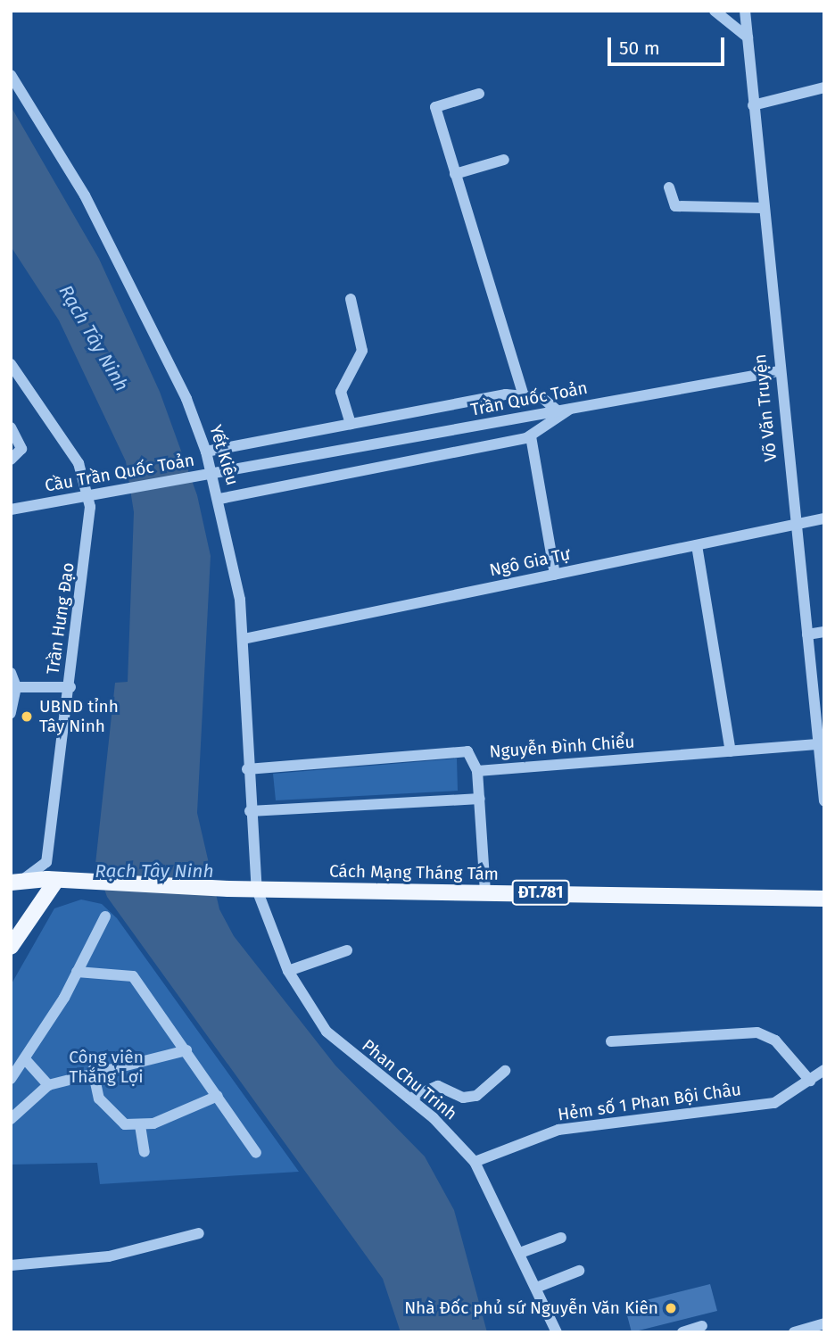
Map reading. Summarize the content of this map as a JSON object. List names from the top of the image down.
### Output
{
  "streets": {
    "main road": ["Cách Mạng Tháng Tám", "ĐT.781"],
    "street": [
      "Trần Quốc Toản",
      "Võ Văn Truyện",
      "Yết Kiêu",
      "Cầu Trần Quốc Toản",
      "Ngô Gia Tự",
      "Trần Hưng Đạo",
      "Nguyễn Đình Chiểu",
      "Phan Chu Trinh",
      "Hẻm số 1 Phan Bội Châu"
    ]
  },
  "crossings": [
    ["Trần Quốc Toản", "Võ Văn Truyện"],
    ["Trần Quốc Toản", "Cầu Trần Quốc Toản"],
    ["Võ Văn Truyện", "Ngô Gia Tự"],
    ["Võ Văn Truyện", "Nguyễn Đình Chiểu"],
    ["Yết Kiêu", "Ngô Gia Tự"],
    ["Yết Kiêu", "Nguyễn Đình Chiểu"],
    ["Yết Kiêu", "Cách Mạng Tháng Tám"],
    ["Yết Kiêu", "Phan Chu Trinh"],
    ["Cách Mạng Tháng Tám", "Phan Chu Trinh"],
    ["Phan Chu Trinh", "Hẻm số 1 Phan Bội Châu"]
  ],
  "water": ["Rạch Tây Ninh"],
  "parks": ["Công viên Thắng Lợi"],
  "places": ["UBND tỉnh Tây Ninh", "Nhà Đốc phủ sứ Nguyễn Văn Kiên"],
  "scale_bar": "50 m"
}
